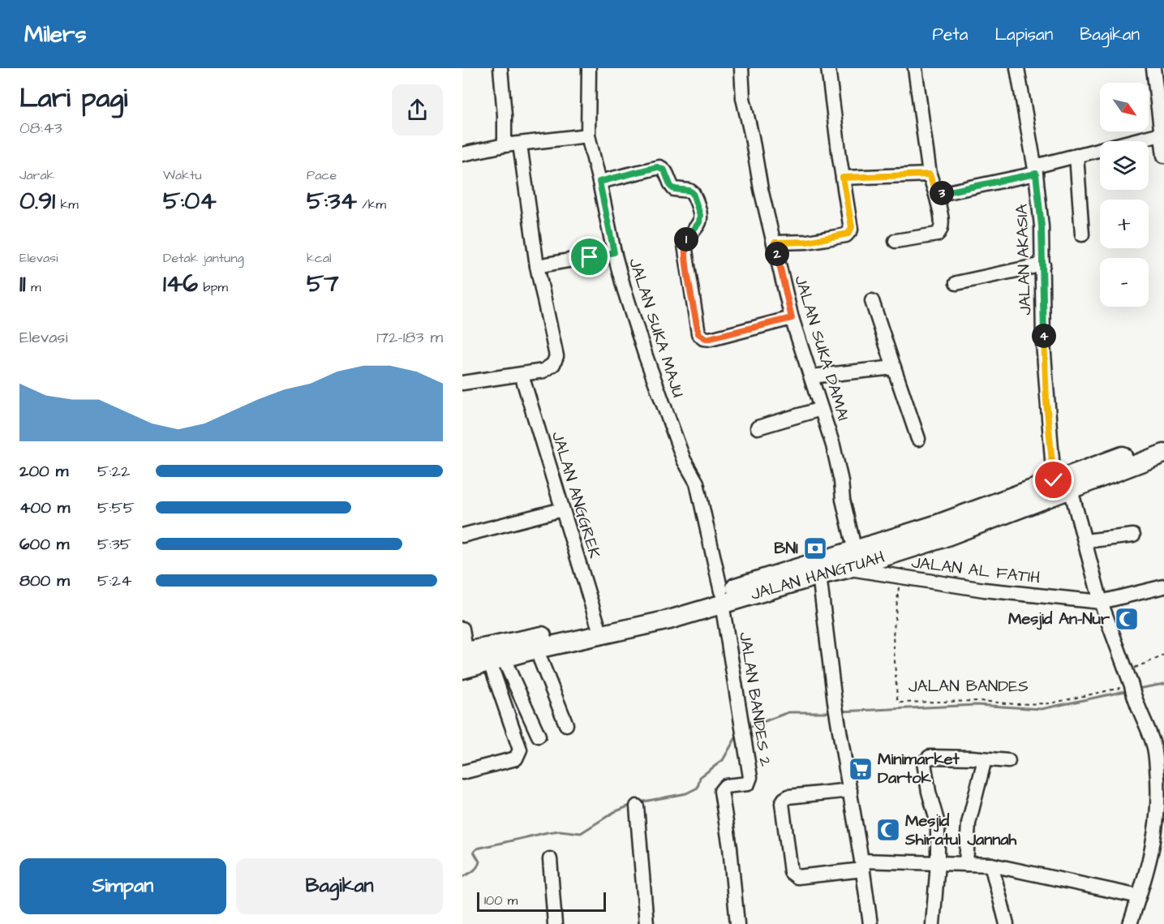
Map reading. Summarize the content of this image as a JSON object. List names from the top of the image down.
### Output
{
  "streets": {
    "highway": ["JALAN HANGTUAH"],
    "street": [
      "JALAN AKASIA",
      "JALAN SUKA MAJU",
      "JALAN SUKA DAMAI",
      "JALAN ANGGREK",
      "JALAN AL FATIH",
      "JALAN BANDES 2"
    ],
    "path": ["JALAN BANDES"]
  },
  "crossings": [
    ["JALAN AKASIA", "JALAN HANGTUAH"],
    ["JALAN SUKA MAJU", "JALAN HANGTUAH"],
    ["JALAN SUKA MAJU", "JALAN BANDES 2"],
    ["JALAN SUKA DAMAI", "JALAN HANGTUAH"],
    ["JALAN ANGGREK", "JALAN HANGTUAH"],
    ["JALAN AL FATIH", "JALAN HANGTUAH"],
    ["JALAN AL FATIH", "JALAN BANDES"],
    ["JALAN HANGTUAH", "JALAN BANDES 2"]
  ],
  "places": {
    "bank": ["BNI"],
    "mosque": ["Mesjid An-Nur", "Mesjid Shiratul Jannah"],
    "supermarket": ["Minimarket Dartok"]
  },
  "scale_bar": "100 m",
  "north": "bottom right",
  "page": {
    "header": "Milers",
    "nav": ["Peta", "Lapisan", "Bagikan"],
    "heading": ["Lari pagi", "08:43"],
    "map_buttons": ["+", "−"],
    "stats": [
      ["Jarak", "0.91 km"],
      ["Waktu", "5:04"],
      ["Pace", "5:34 /km"],
      ["Elevasi", "11 m"],
      ["Detak jantung", "146 bpm"],
      ["kcal", "57"]
    ],
    "pins": [
      "3",
      "1",
      "2",
      "4"
    ],
    "chart": ["Elevasi", "172–183 m"],
    "list": [
      {
        "name": "200 m",
        "note": "5:22"
      },
      {
        "name": "400 m",
        "note": "5:55"
      },
      {
        "name": "600 m",
        "note": "5:35"
      },
      {
        "name": "800 m",
        "note": "5:24"
      }
    ],
    "buttons": ["Simpan", "Bagikan"],
    "scale": "100 m"
  }
}
